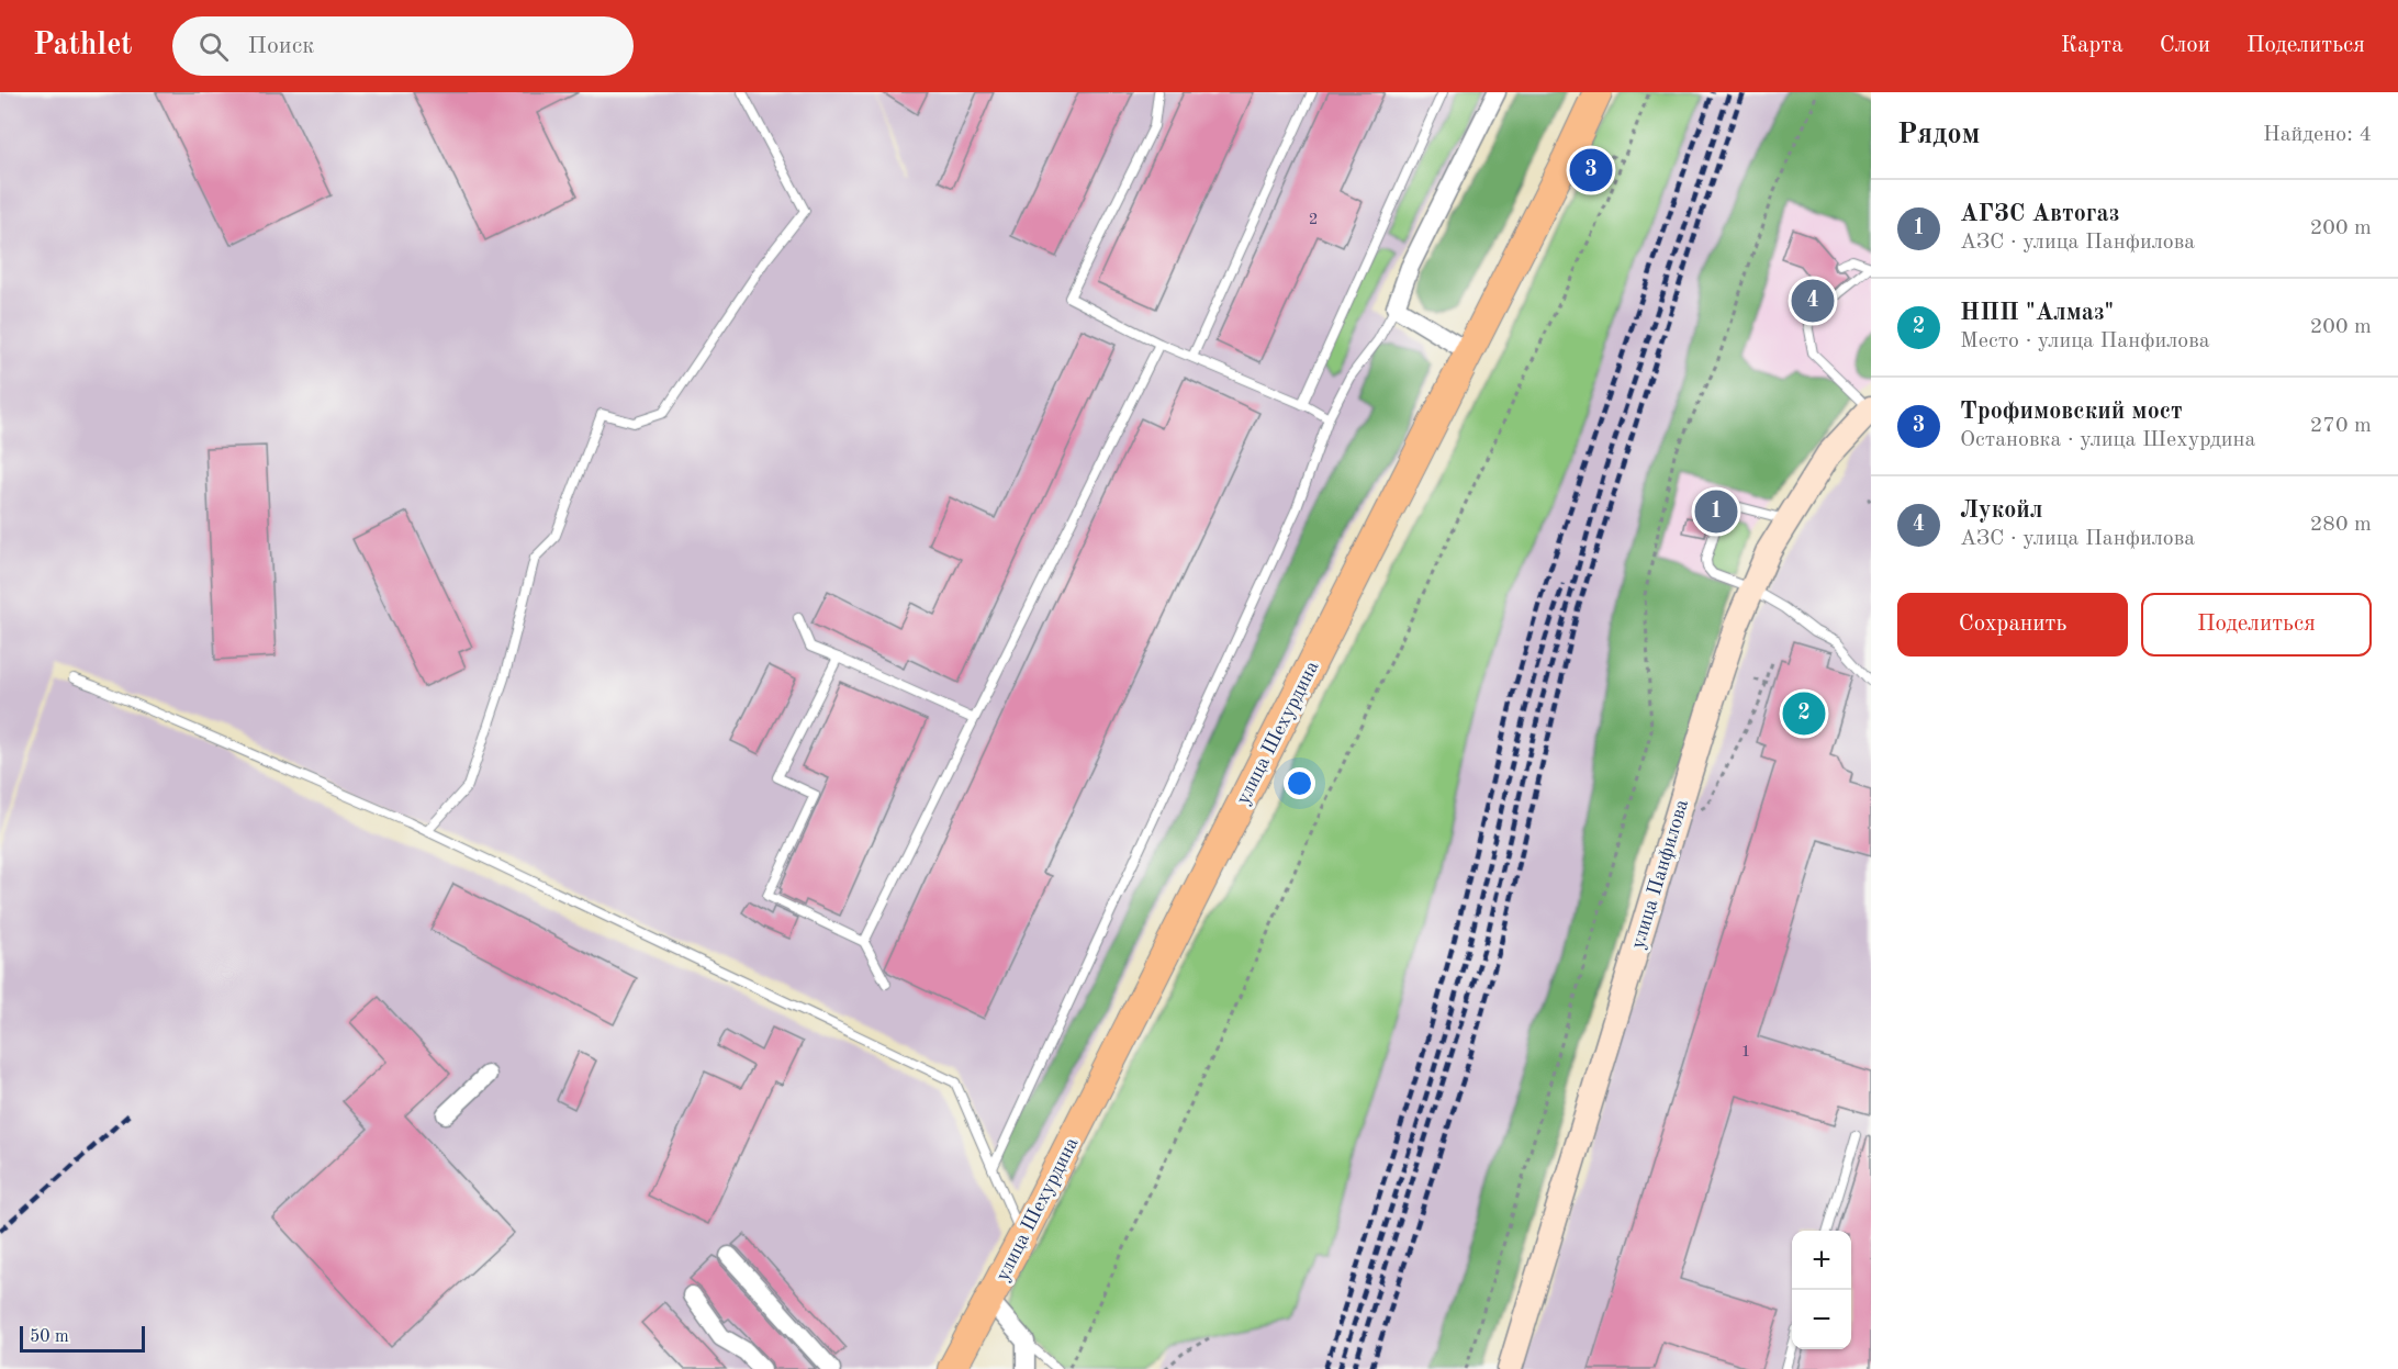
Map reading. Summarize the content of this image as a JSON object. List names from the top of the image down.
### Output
{
  "streets": {
    "main road": ["улица Шехурдина", "улица Панфилова"]
  },
  "house_numbers": ["2", "1"],
  "scale_bar": "50 m",
  "page": {
    "header": "Pathlet",
    "search": "Поиск",
    "nav": ["Карта", "Слои", "Поделиться"],
    "heading": ["Рядом", "Найдено: 4"],
    "pins": [
      "3",
      "4",
      "1",
      "2"
    ],
    "list": [
      {
        "mark": "1",
        "name": "АГЗС Автогаз",
        "note": "АЗС · улица Панфилова",
        "value": "200 m"
      },
      {
        "mark": "2",
        "name": "НПП \"Алмаз\"",
        "note": "Место · улица Панфилова",
        "value": "200 m"
      },
      {
        "mark": "3",
        "name": "Трофимовский мост",
        "note": "Остановка · улица Шехурдина",
        "value": "270 m"
      },
      {
        "mark": "4",
        "name": "Лукойл",
        "note": "АЗС · улица Панфилова",
        "value": "280 m"
      }
    ],
    "buttons": ["Сохранить", "Поделиться"],
    "map_buttons": ["+", "−"],
    "scale": "50 m"
  }
}
